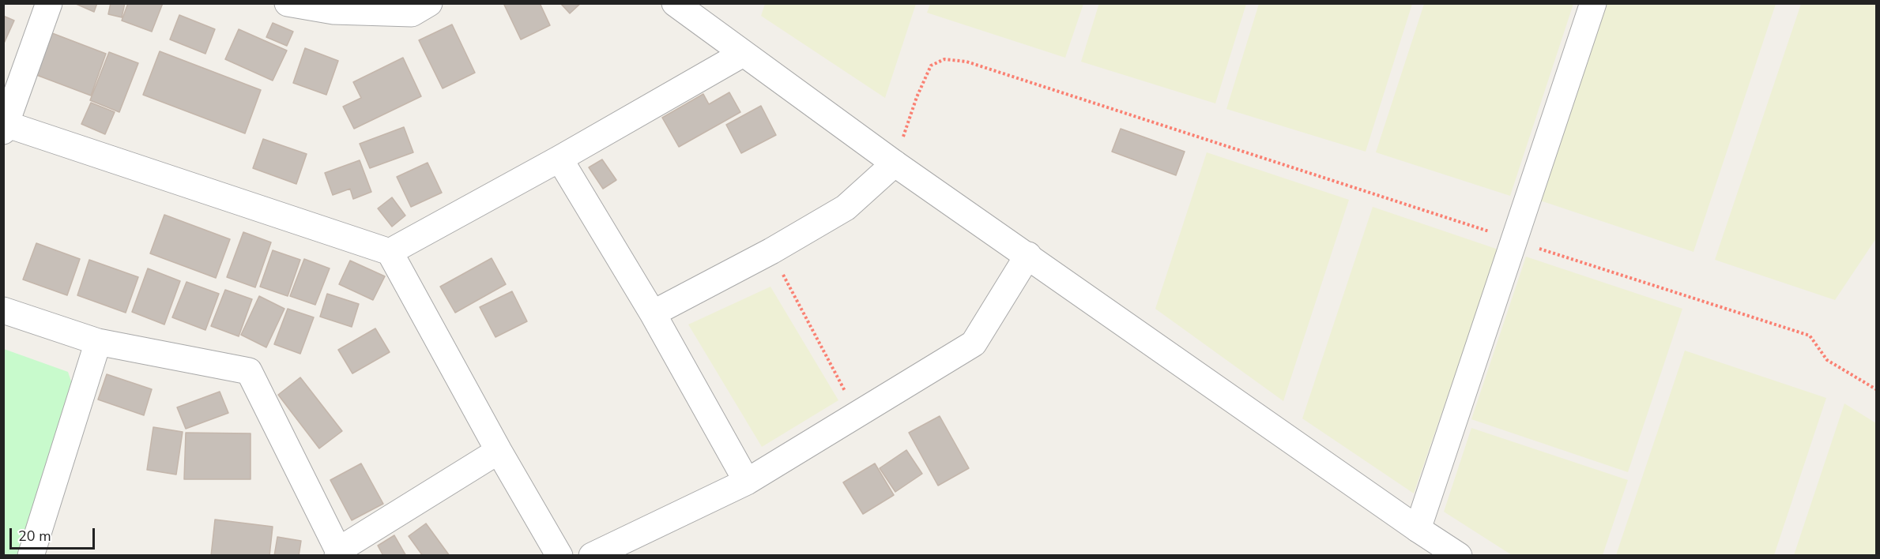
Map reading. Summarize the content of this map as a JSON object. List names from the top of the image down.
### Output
{
  "scale_bar": "20 m"
}
